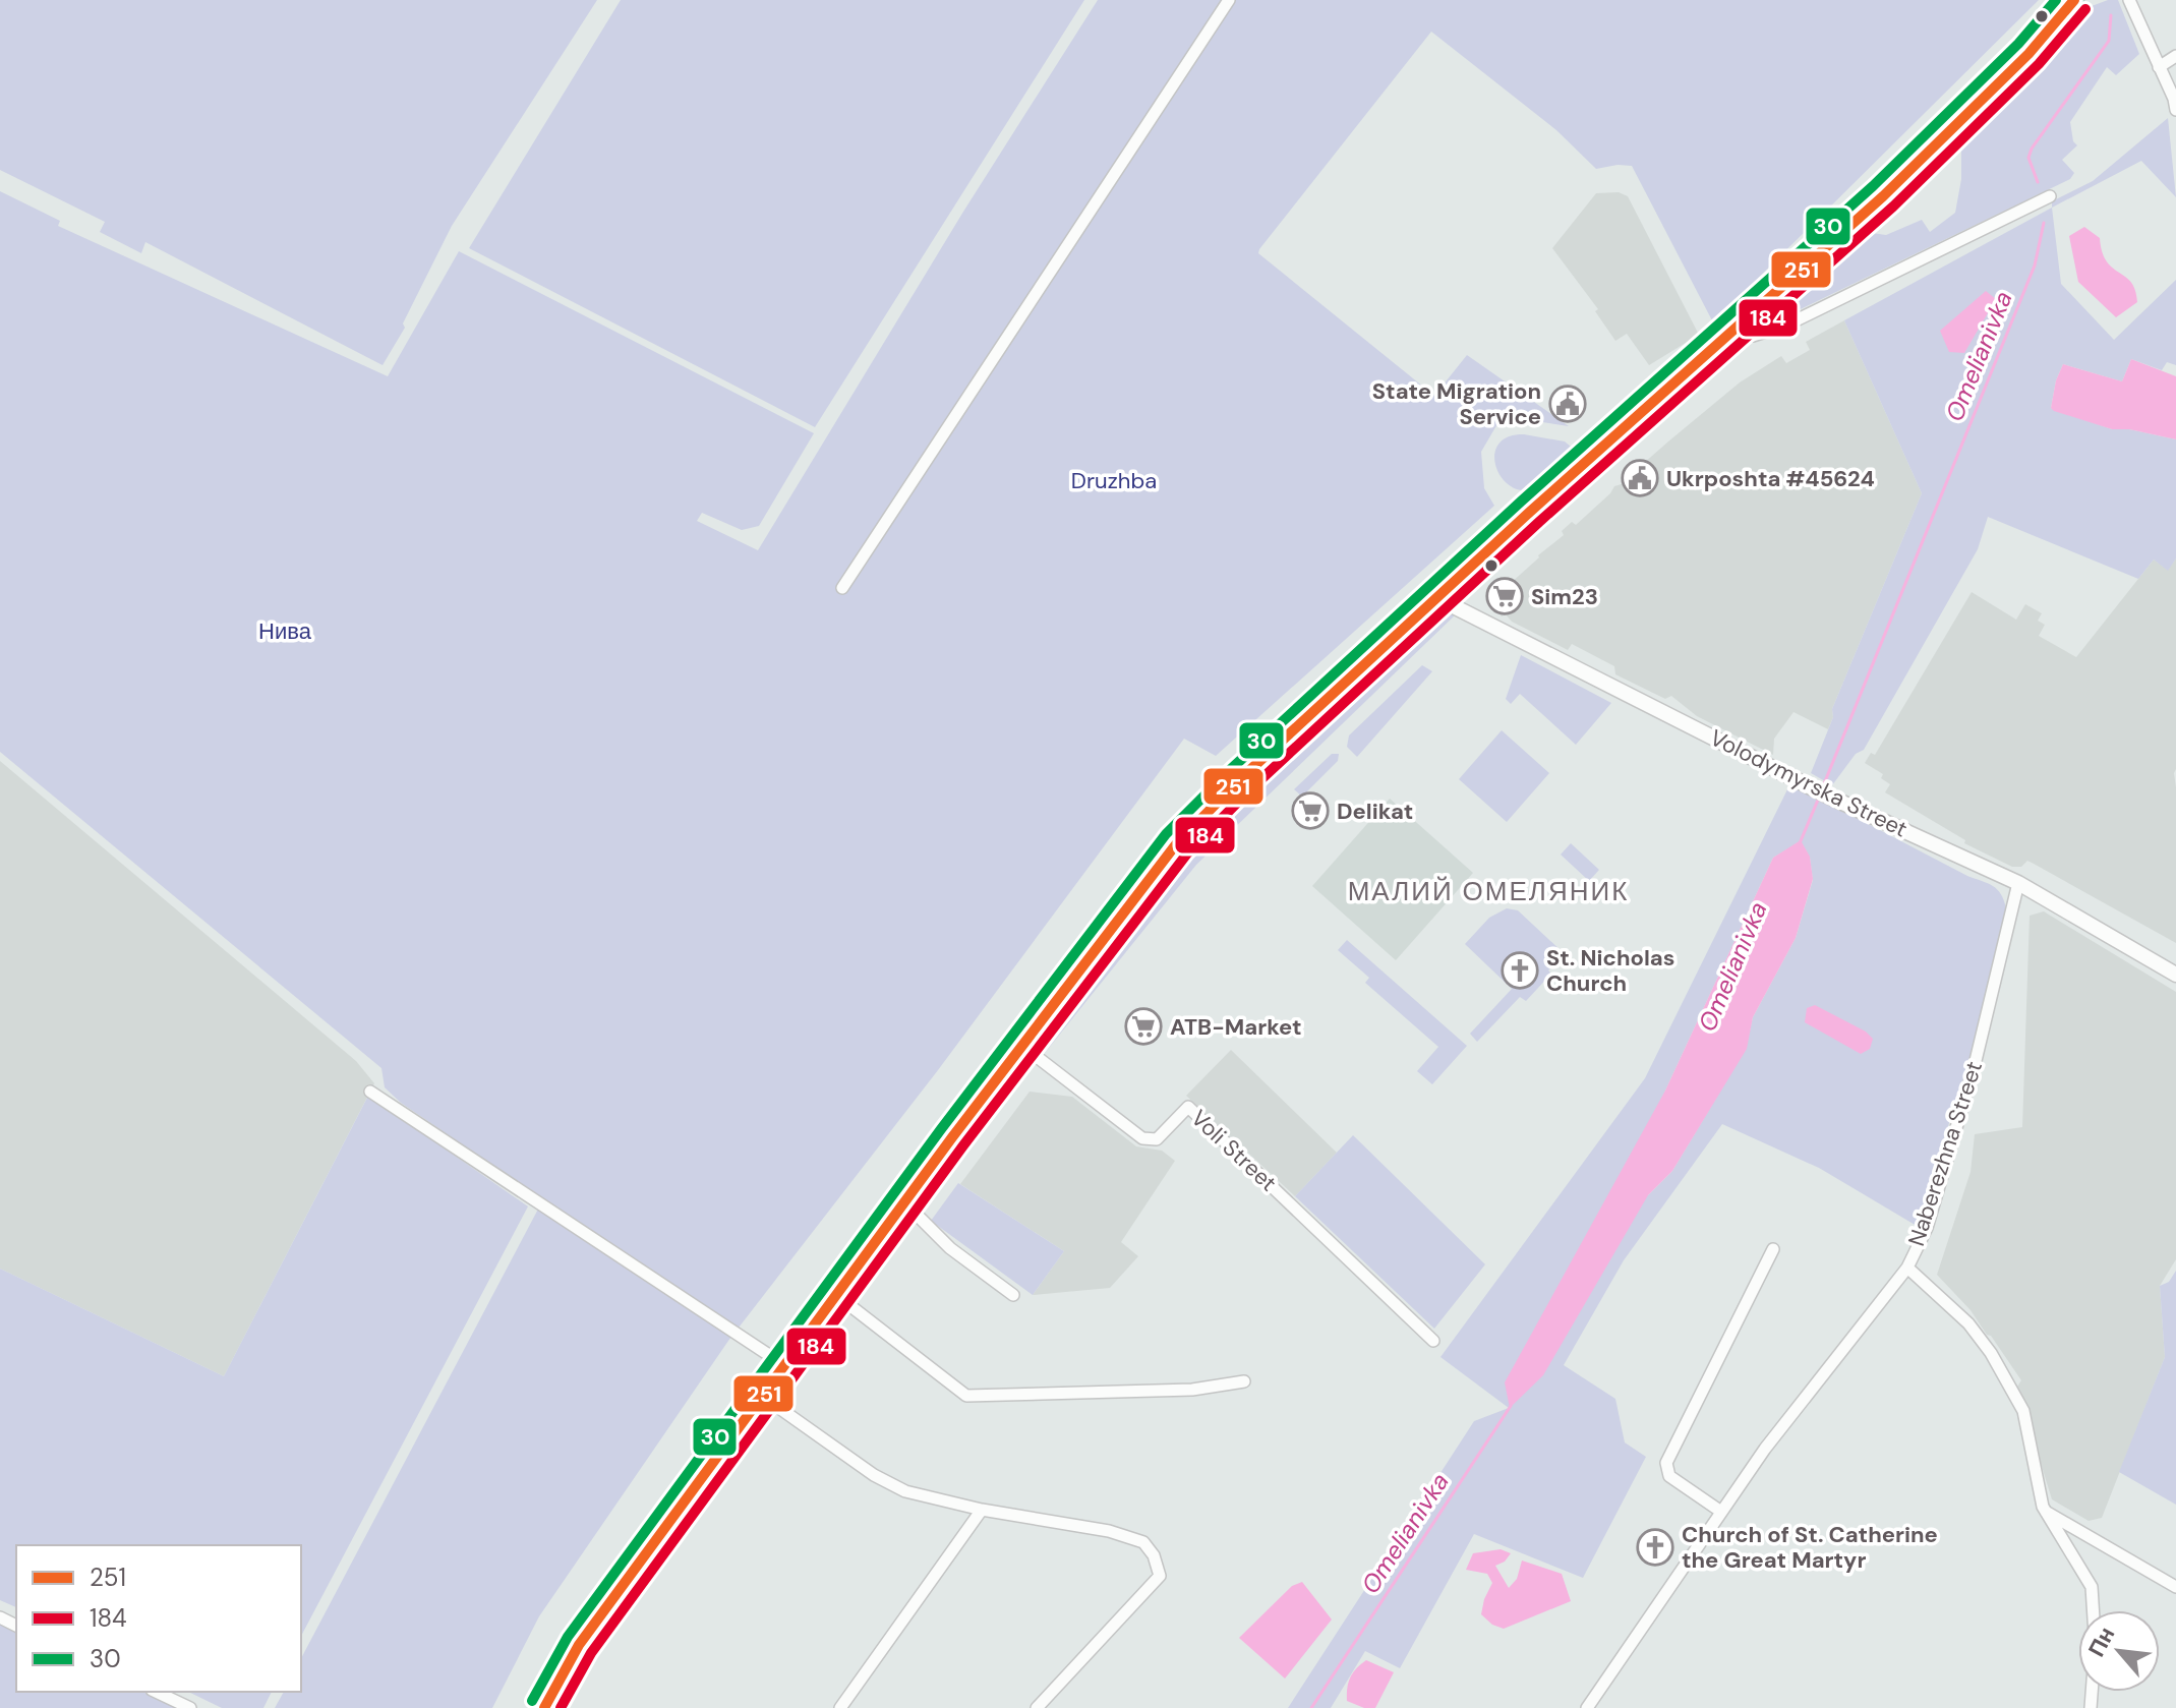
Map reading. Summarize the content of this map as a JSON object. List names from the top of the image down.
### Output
{
  "streets": {
    "street": ["Volodymyrska Street", "Voli Street", "Naberezhna Street"]
  },
  "crossings": [
    ["Volodymyrska Street", "Naberezhna Street"]
  ],
  "districts": ["МАЛИЙ ОМЕЛЯНИК"],
  "water": ["Omelianivka"],
  "parks": ["Druzhba", "Нива"],
  "places": {
    "public building": ["State Migration Service", "Ukrposhta #45624"],
    "supermarket": ["Sim23", "Delikat", "ATB-Market"],
    "church": ["St. Nicholas Church", "Church of St. Catherine the Great Martyr"]
  },
  "lines": ["transit line 251", "transit line 30", "transit line 184"],
  "legend": ["251", "184", "30"],
  "north": "top left"
}
